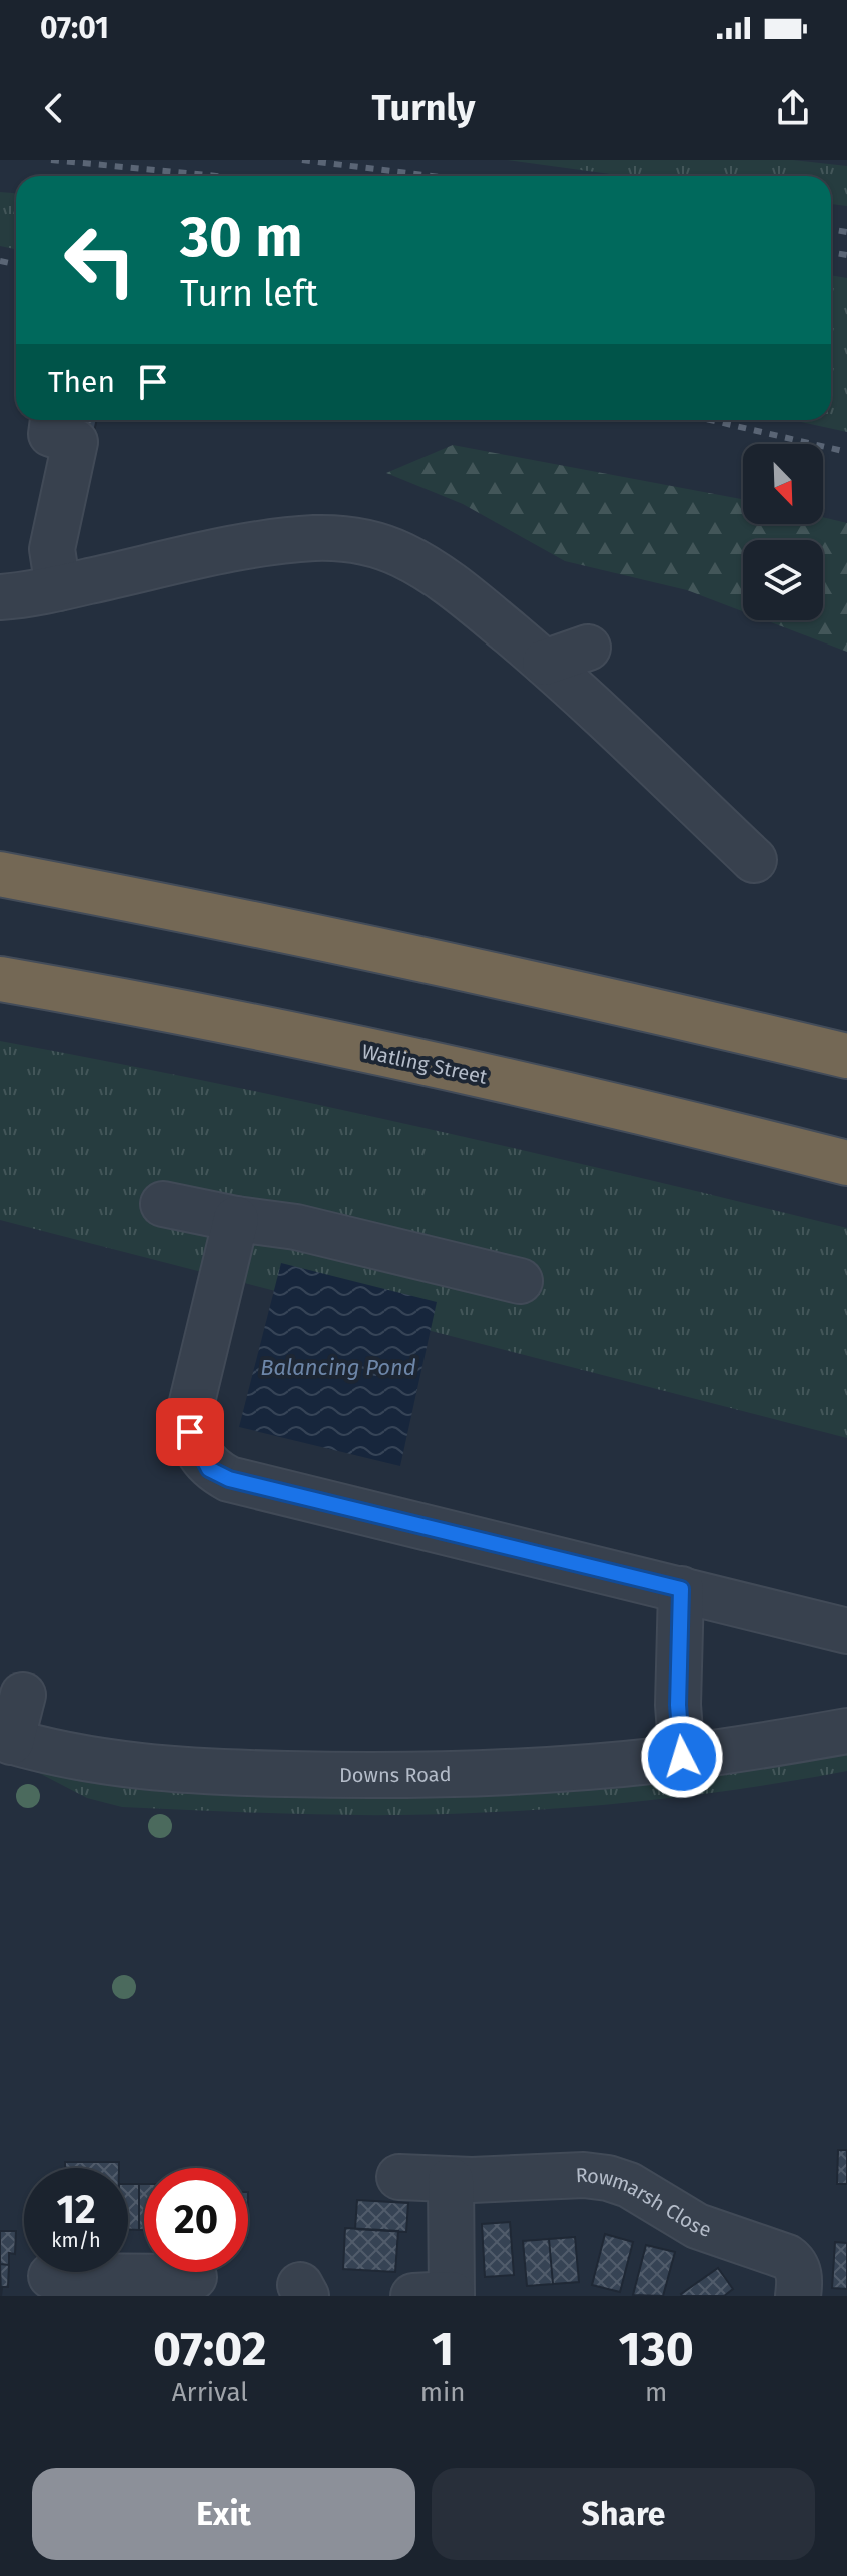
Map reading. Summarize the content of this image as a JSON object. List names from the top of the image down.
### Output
{
  "streets": {
    "highway": ["Watling Street"],
    "street": ["Downs Road", "Rowmarsh Close"]
  },
  "water": ["Balancing Pond"],
  "north": "bottom right",
  "page": {
    "status": "07:01",
    "header": "Turnly",
    "turn": ["30 m", "Turn left"],
    "then": "Then",
    "speed": "12 km/h",
    "limit": "20",
    "eta": [
      "07:02",
      "Arrival",
      "1",
      "min",
      "130",
      "m"
    ],
    "buttons": ["Exit", "Share"]
  }
}
